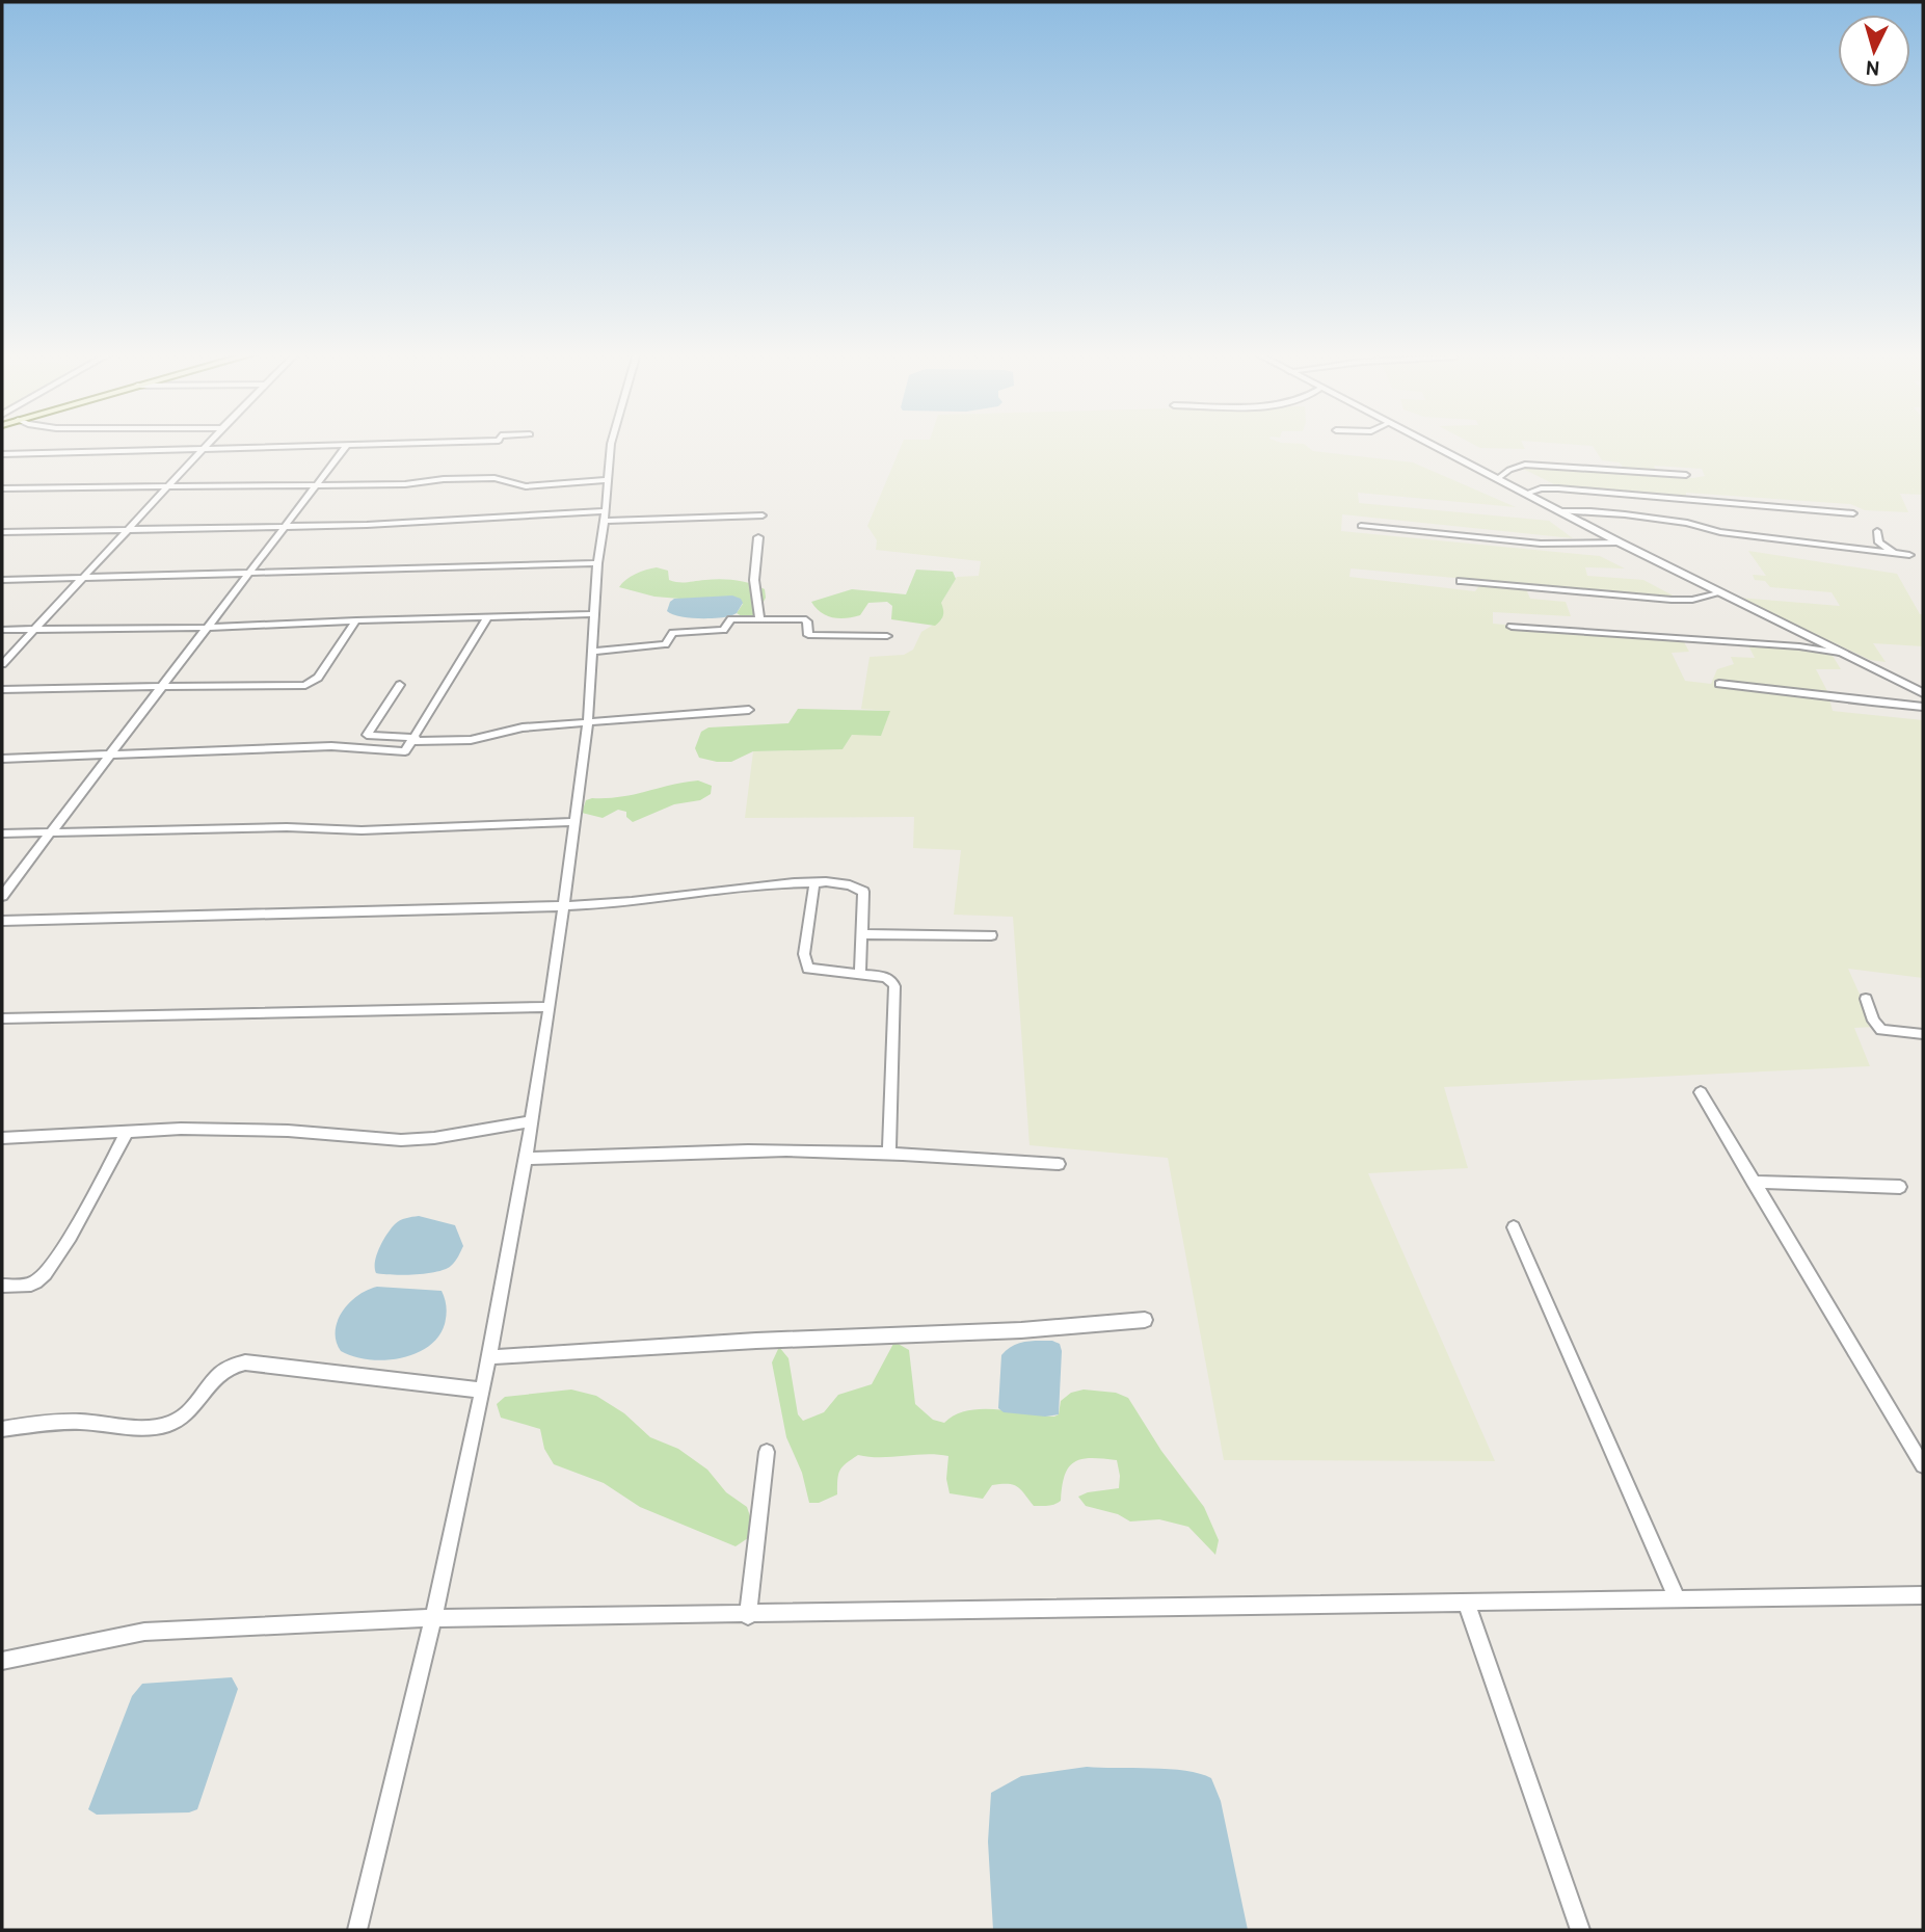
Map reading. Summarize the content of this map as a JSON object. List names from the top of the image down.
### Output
{
  "north": "bottom"
}
